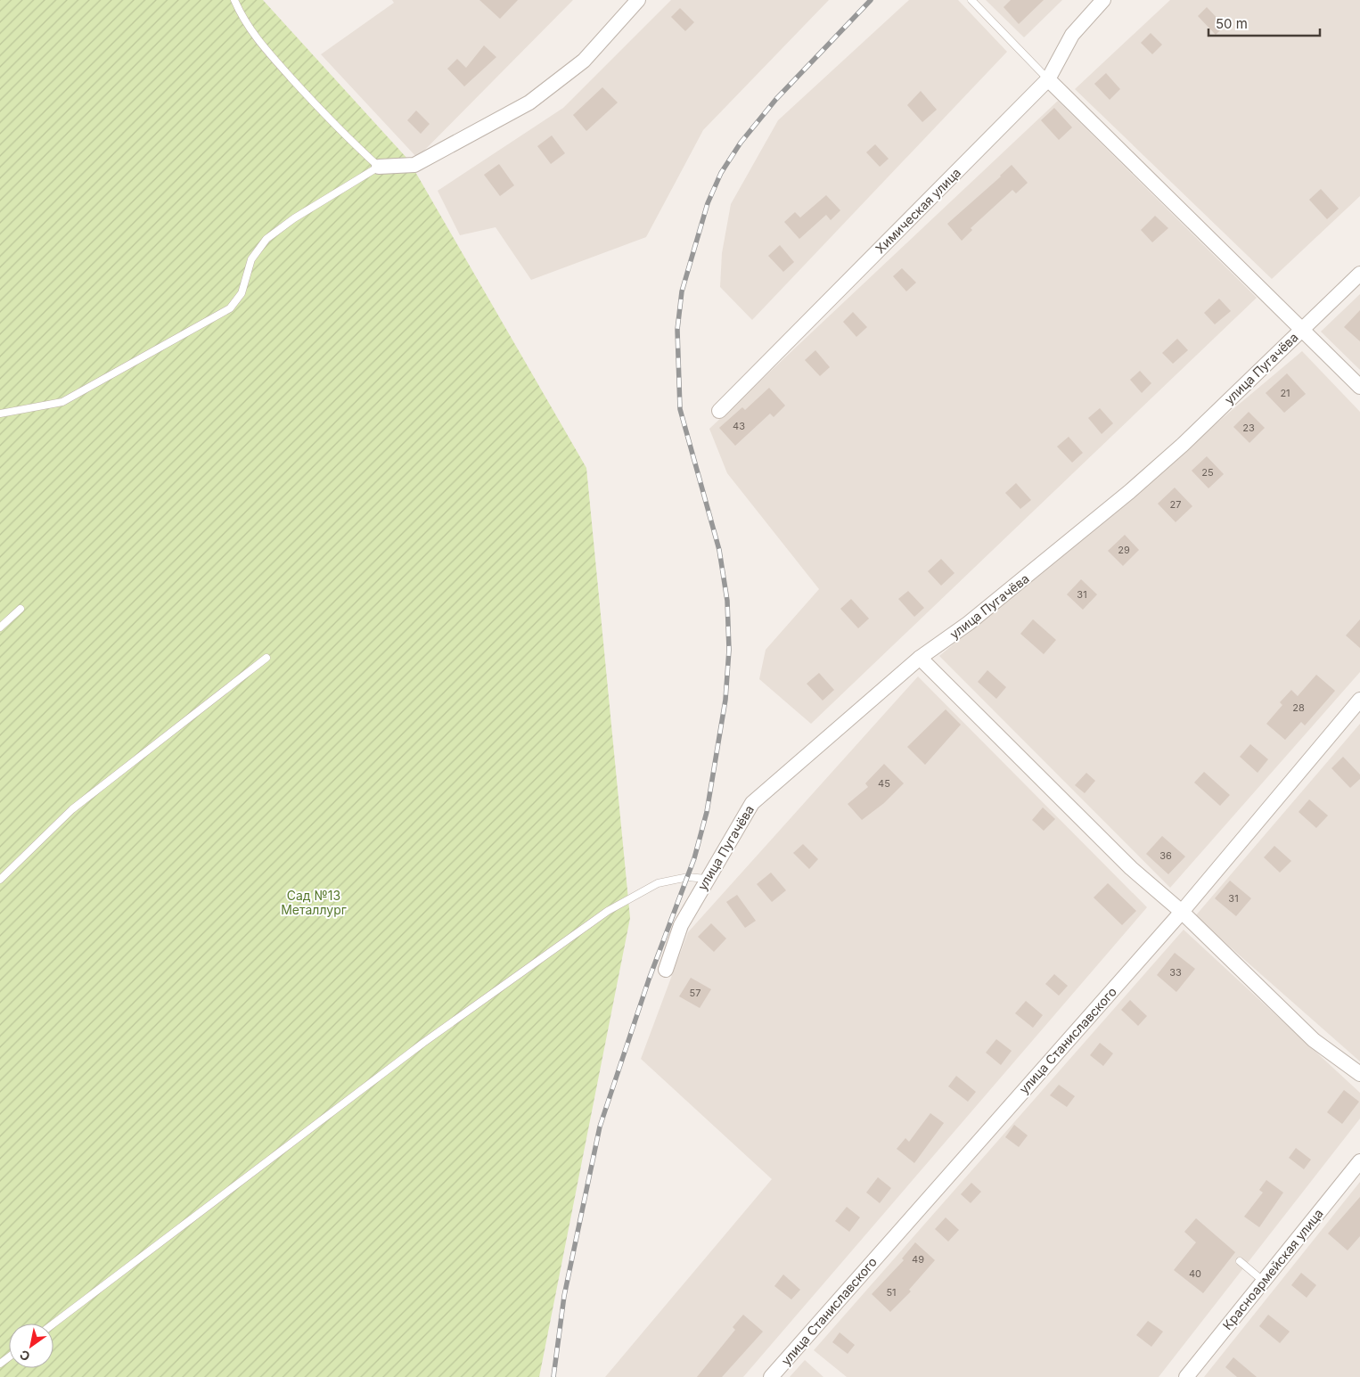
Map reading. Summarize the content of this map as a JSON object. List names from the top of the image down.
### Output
{
  "streets": {
    "street": [
      "Химическая улица",
      "улица Пугачёва",
      "улица Станиславского",
      "Красноармейская улица"
    ]
  },
  "parks": ["Сад №13 Металлург"],
  "house_numbers": [
    "21",
    "43",
    "23",
    "25",
    "27",
    "29",
    "31",
    "28",
    "45",
    "36",
    "31",
    "33",
    "57",
    "49",
    "40",
    "51"
  ],
  "scale_bar": "50 m",
  "north": "bottom left"
}
